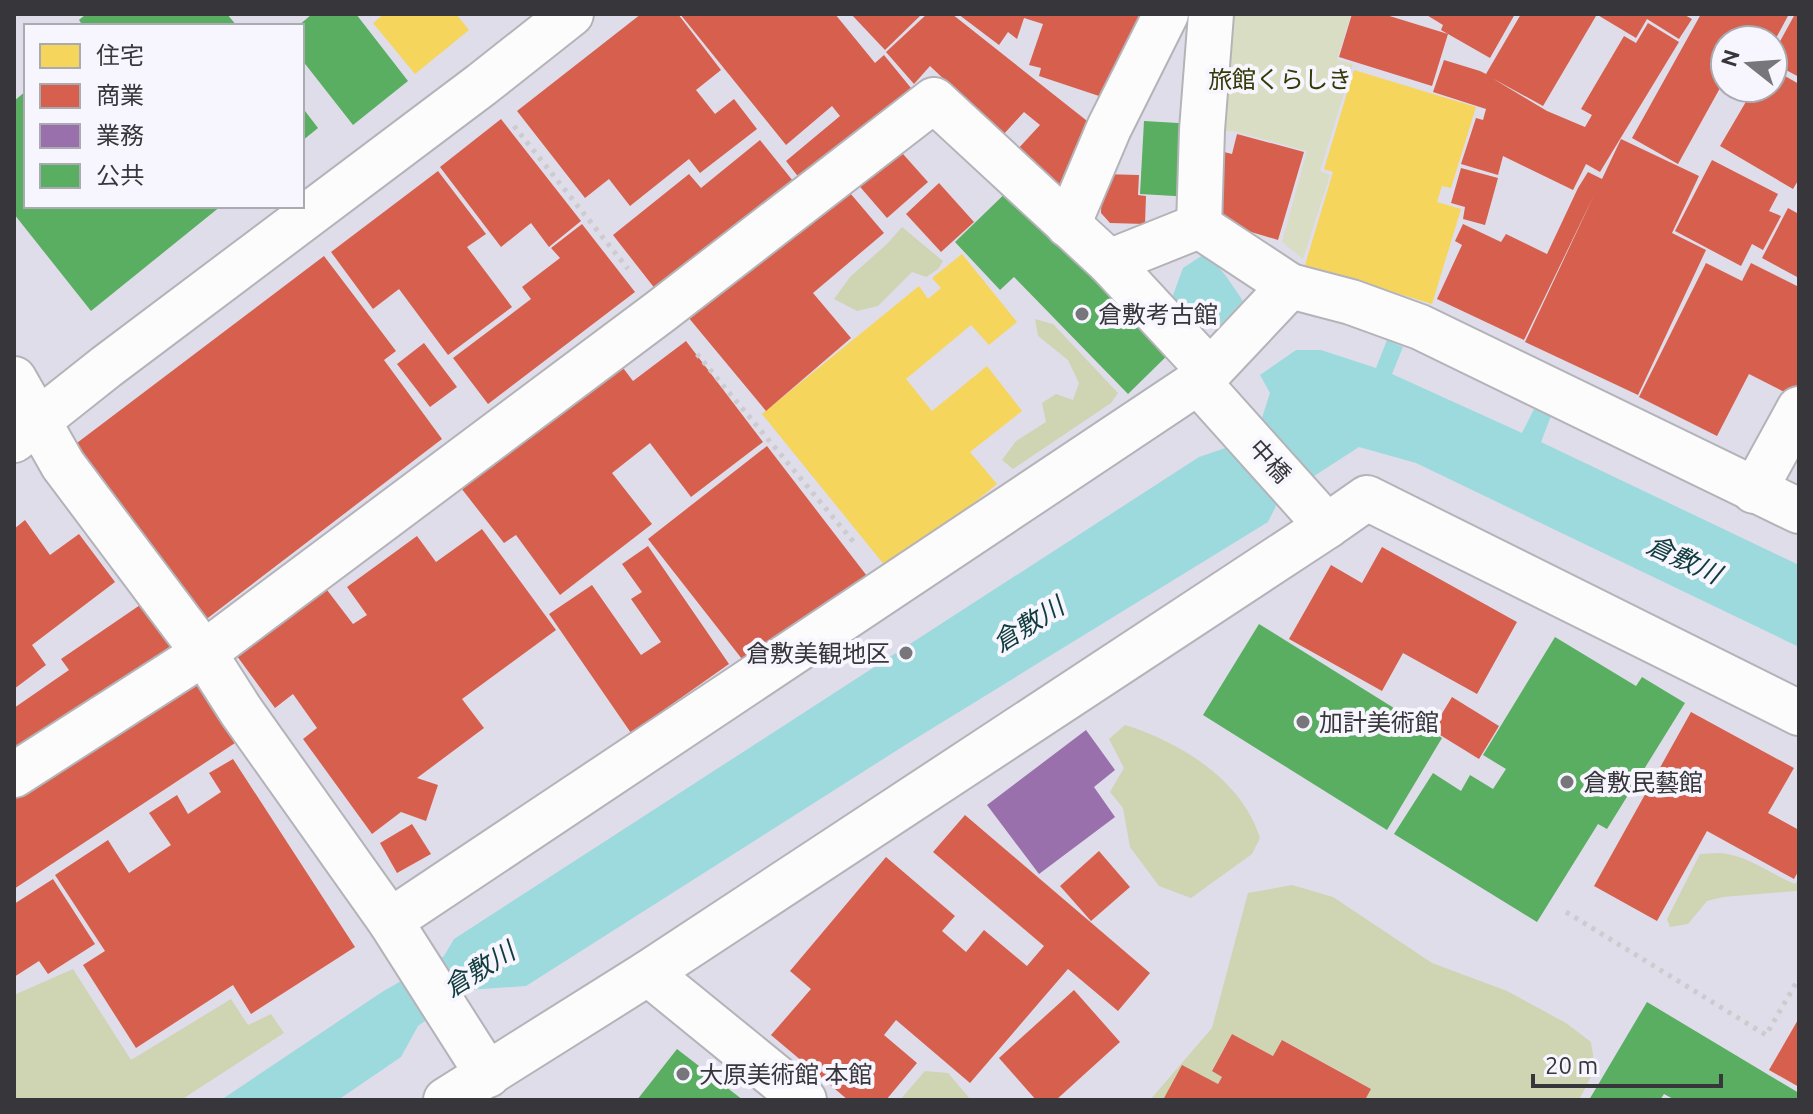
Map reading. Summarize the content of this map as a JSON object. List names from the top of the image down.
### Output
{
  "streets": {
    "street": ["中橋"]
  },
  "water": ["倉敷川"],
  "parks": ["旅館くらしき"],
  "places": [
    "倉敷考古館",
    "倉敷美観地区",
    "加計美術館",
    "倉敷民藝館",
    "大原美術館 本館"
  ],
  "legend": [
    "住宅",
    "商業",
    "業務",
    "公共"
  ],
  "scale_bar": "20 m",
  "north": "left"
}
